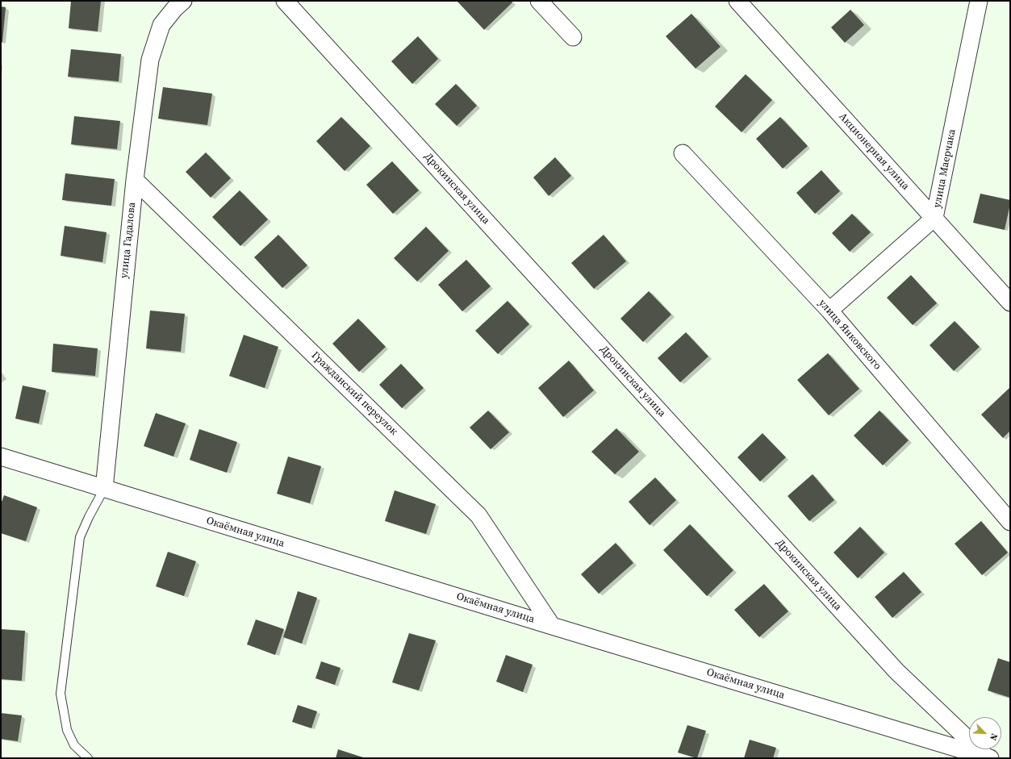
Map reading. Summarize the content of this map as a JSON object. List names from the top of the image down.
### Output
{
  "streets": {
    "street": [
      "Акционерная улица",
      "улица Маерчака",
      "Дрокинская улица",
      "улица Гадалова",
      "улица Янковского",
      "Гражданский переулок",
      "Окаёмная улица"
    ]
  },
  "crossings": [
    ["Акционерная улица", "улица Маерчака"],
    ["улица Маерчака", "улица Янковского"],
    ["Дрокинская улица", "Окаёмная улица"],
    ["улица Гадалова", "Гражданский переулок"],
    ["улица Гадалова", "Окаёмная улица"],
    ["Гражданский переулок", "Окаёмная улица"]
  ],
  "north": "bottom right"
}
